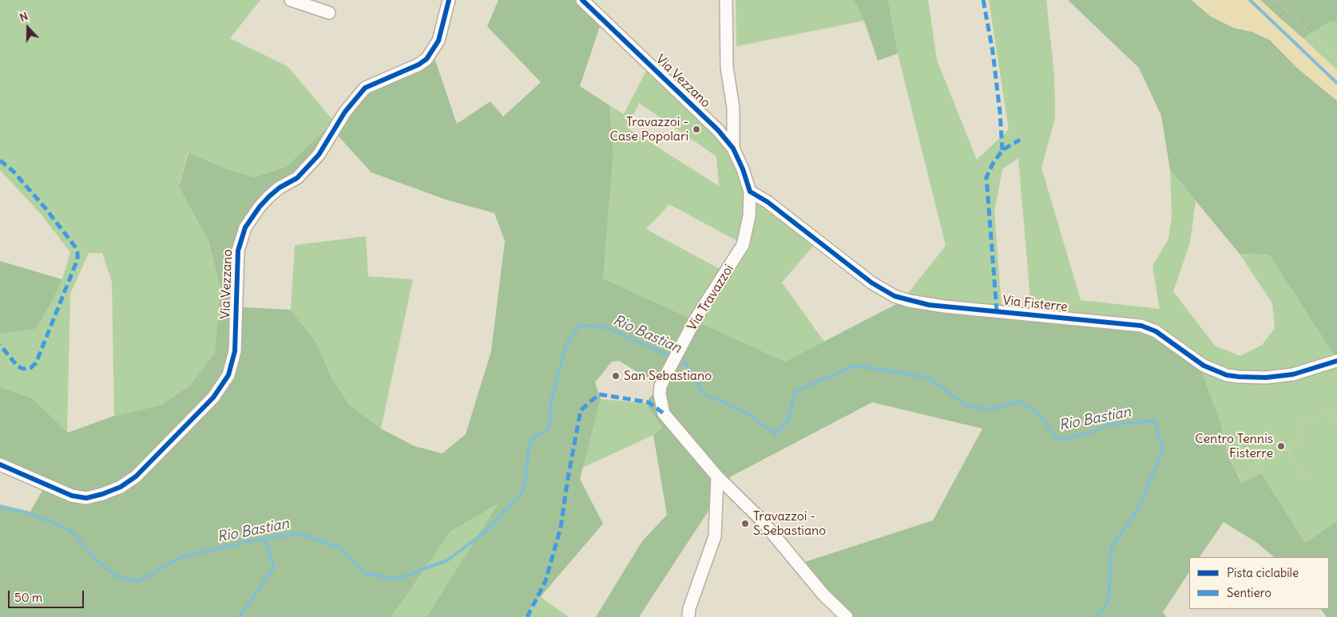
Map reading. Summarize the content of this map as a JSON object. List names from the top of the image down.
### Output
{
  "streets": {
    "street": ["Via Vezzano", "Via Travazzoi", "Via Fisterre"]
  },
  "crossings": [
    ["Via Vezzano", "Via Travazzoi"],
    ["Via Vezzano", "Via Fisterre"],
    ["Via Travazzoi", "Via Fisterre"]
  ],
  "water": ["Rio Bastian"],
  "places": [
    "Travazzoi - Case Popolari",
    "San Sebastiano",
    "Centro Tennis Fisterre",
    "Travazzoi - S.Sebastiano"
  ],
  "legend": ["Pista ciclabile", "Sentiero"],
  "scale_bar": "50 m",
  "north": "top"
}
